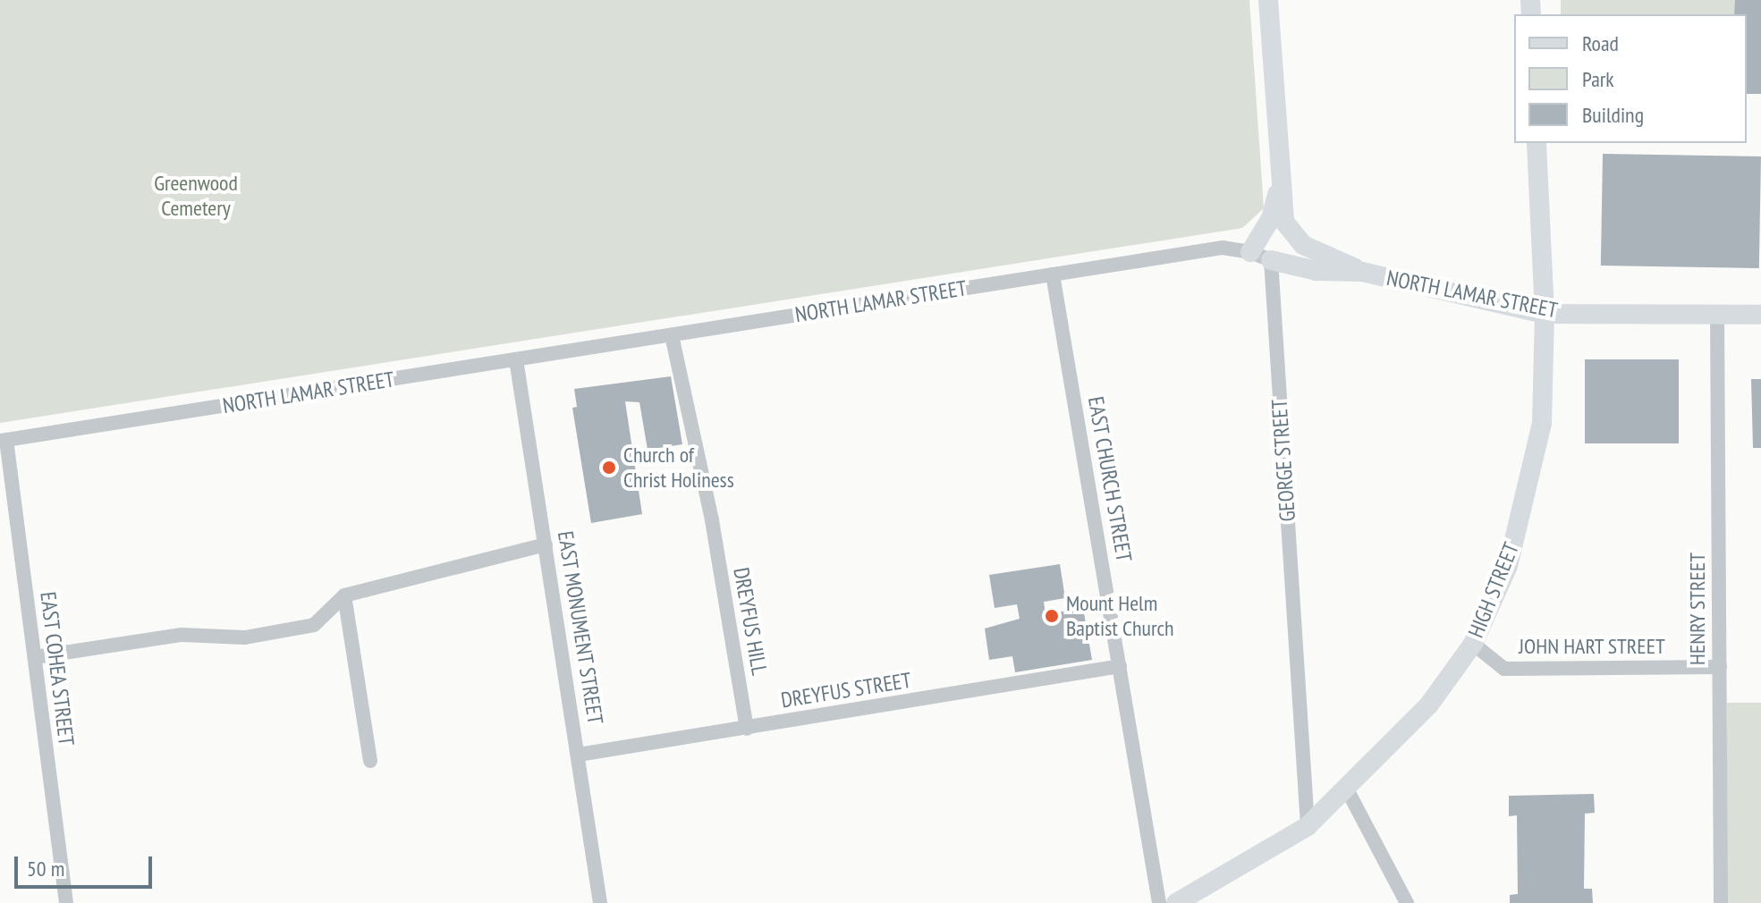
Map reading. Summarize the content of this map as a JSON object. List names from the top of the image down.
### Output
{
  "streets": {
    "street": [
      "NORTH LAMAR STREET",
      "GEORGE STREET",
      "EAST CHURCH STREET",
      "HIGH STREET",
      "HENRY STREET",
      "DREYFUS HILL",
      "EAST MONUMENT STREET",
      "JOHN HART STREET",
      "EAST COHEA STREET",
      "DREYFUS STREET"
    ]
  },
  "crossings": [
    ["NORTH LAMAR STREET", "GEORGE STREET"],
    ["NORTH LAMAR STREET", "EAST CHURCH STREET"],
    ["NORTH LAMAR STREET", "HIGH STREET"],
    ["NORTH LAMAR STREET", "HENRY STREET"],
    ["NORTH LAMAR STREET", "DREYFUS HILL"],
    ["NORTH LAMAR STREET", "EAST MONUMENT STREET"],
    ["NORTH LAMAR STREET", "EAST COHEA STREET"],
    ["GEORGE STREET", "HIGH STREET"],
    ["EAST CHURCH STREET", "DREYFUS STREET"],
    ["HIGH STREET", "JOHN HART STREET"],
    ["HENRY STREET", "JOHN HART STREET"],
    ["DREYFUS HILL", "DREYFUS STREET"],
    ["EAST MONUMENT STREET", "DREYFUS STREET"]
  ],
  "parks": ["Greenwood Cemetery"],
  "places": ["Church of Christ Holiness", "Mount Helm Baptist Church"],
  "legend": ["Road", "Park", "Building"],
  "scale_bar": "50 m"
}
